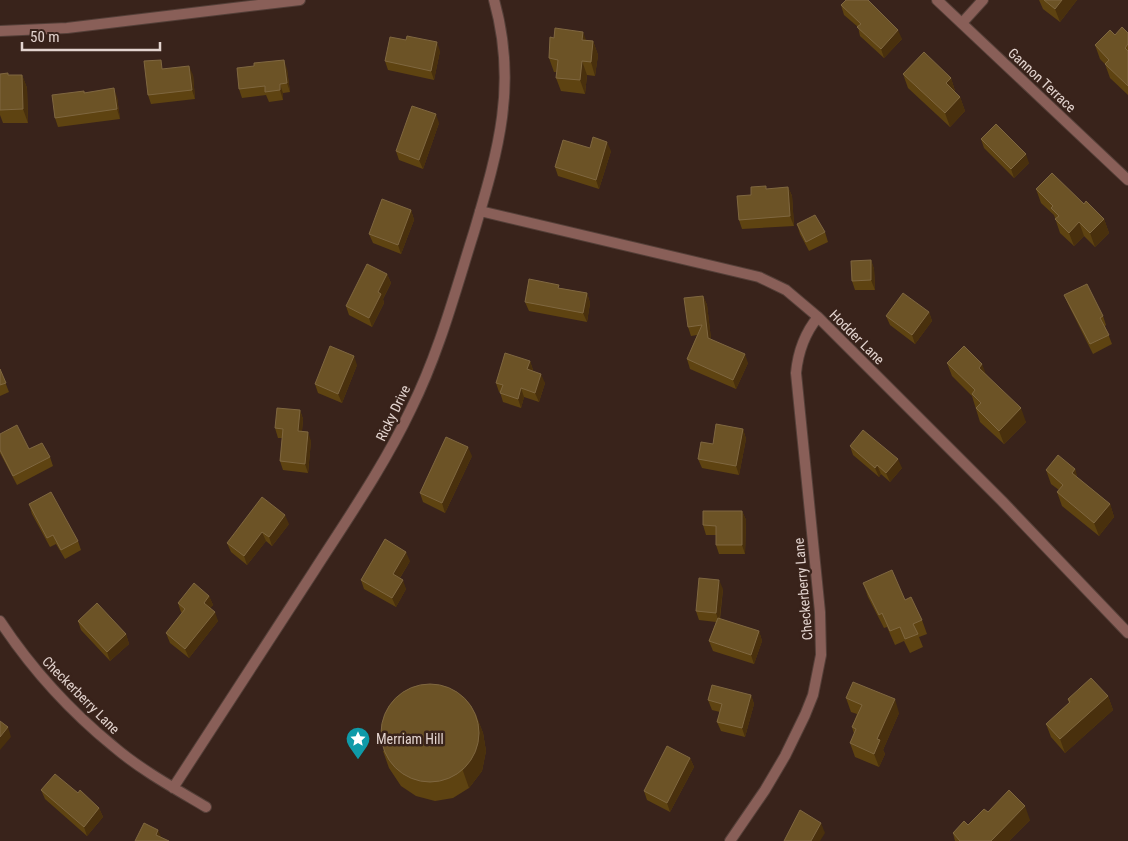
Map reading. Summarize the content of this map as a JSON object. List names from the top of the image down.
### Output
{
  "streets": {
    "street": [
      "Gannon Terrace",
      "Hodder Lane",
      "Ricky Drive",
      "Checkerberry Lane"
    ]
  },
  "crossings": [
    ["Hodder Lane", "Ricky Drive"],
    ["Hodder Lane", "Checkerberry Lane"],
    ["Ricky Drive", "Checkerberry Lane"]
  ],
  "places": {
    "place": ["Merriam Hill"]
  },
  "scale_bar": "50 m"
}
